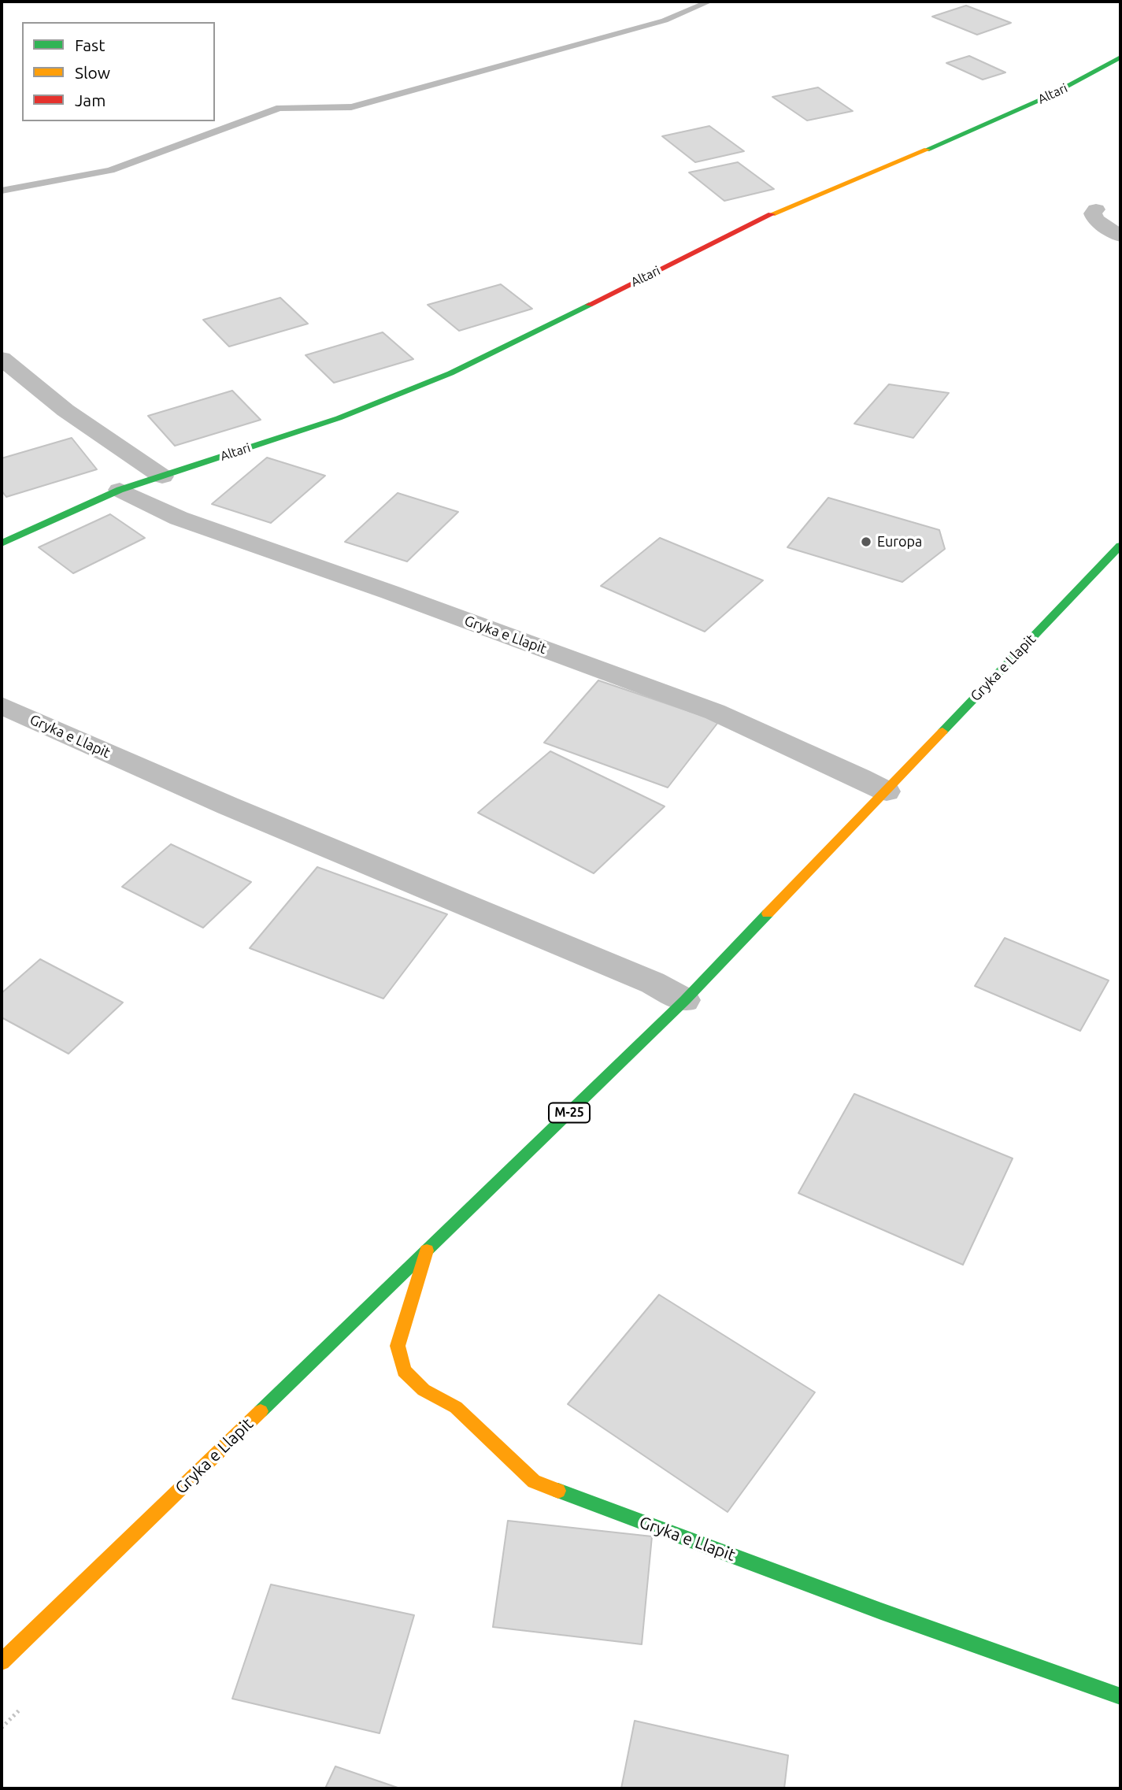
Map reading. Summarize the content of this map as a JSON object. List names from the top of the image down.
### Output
{
  "streets": {
    "street": ["Altari", "Gryka e Llapit", "M-25"]
  },
  "crossings": [
    ["Altari", "Gryka e Llapit"]
  ],
  "places": ["Europa"],
  "legend": ["Fast", "Slow", "Jam"]
}
